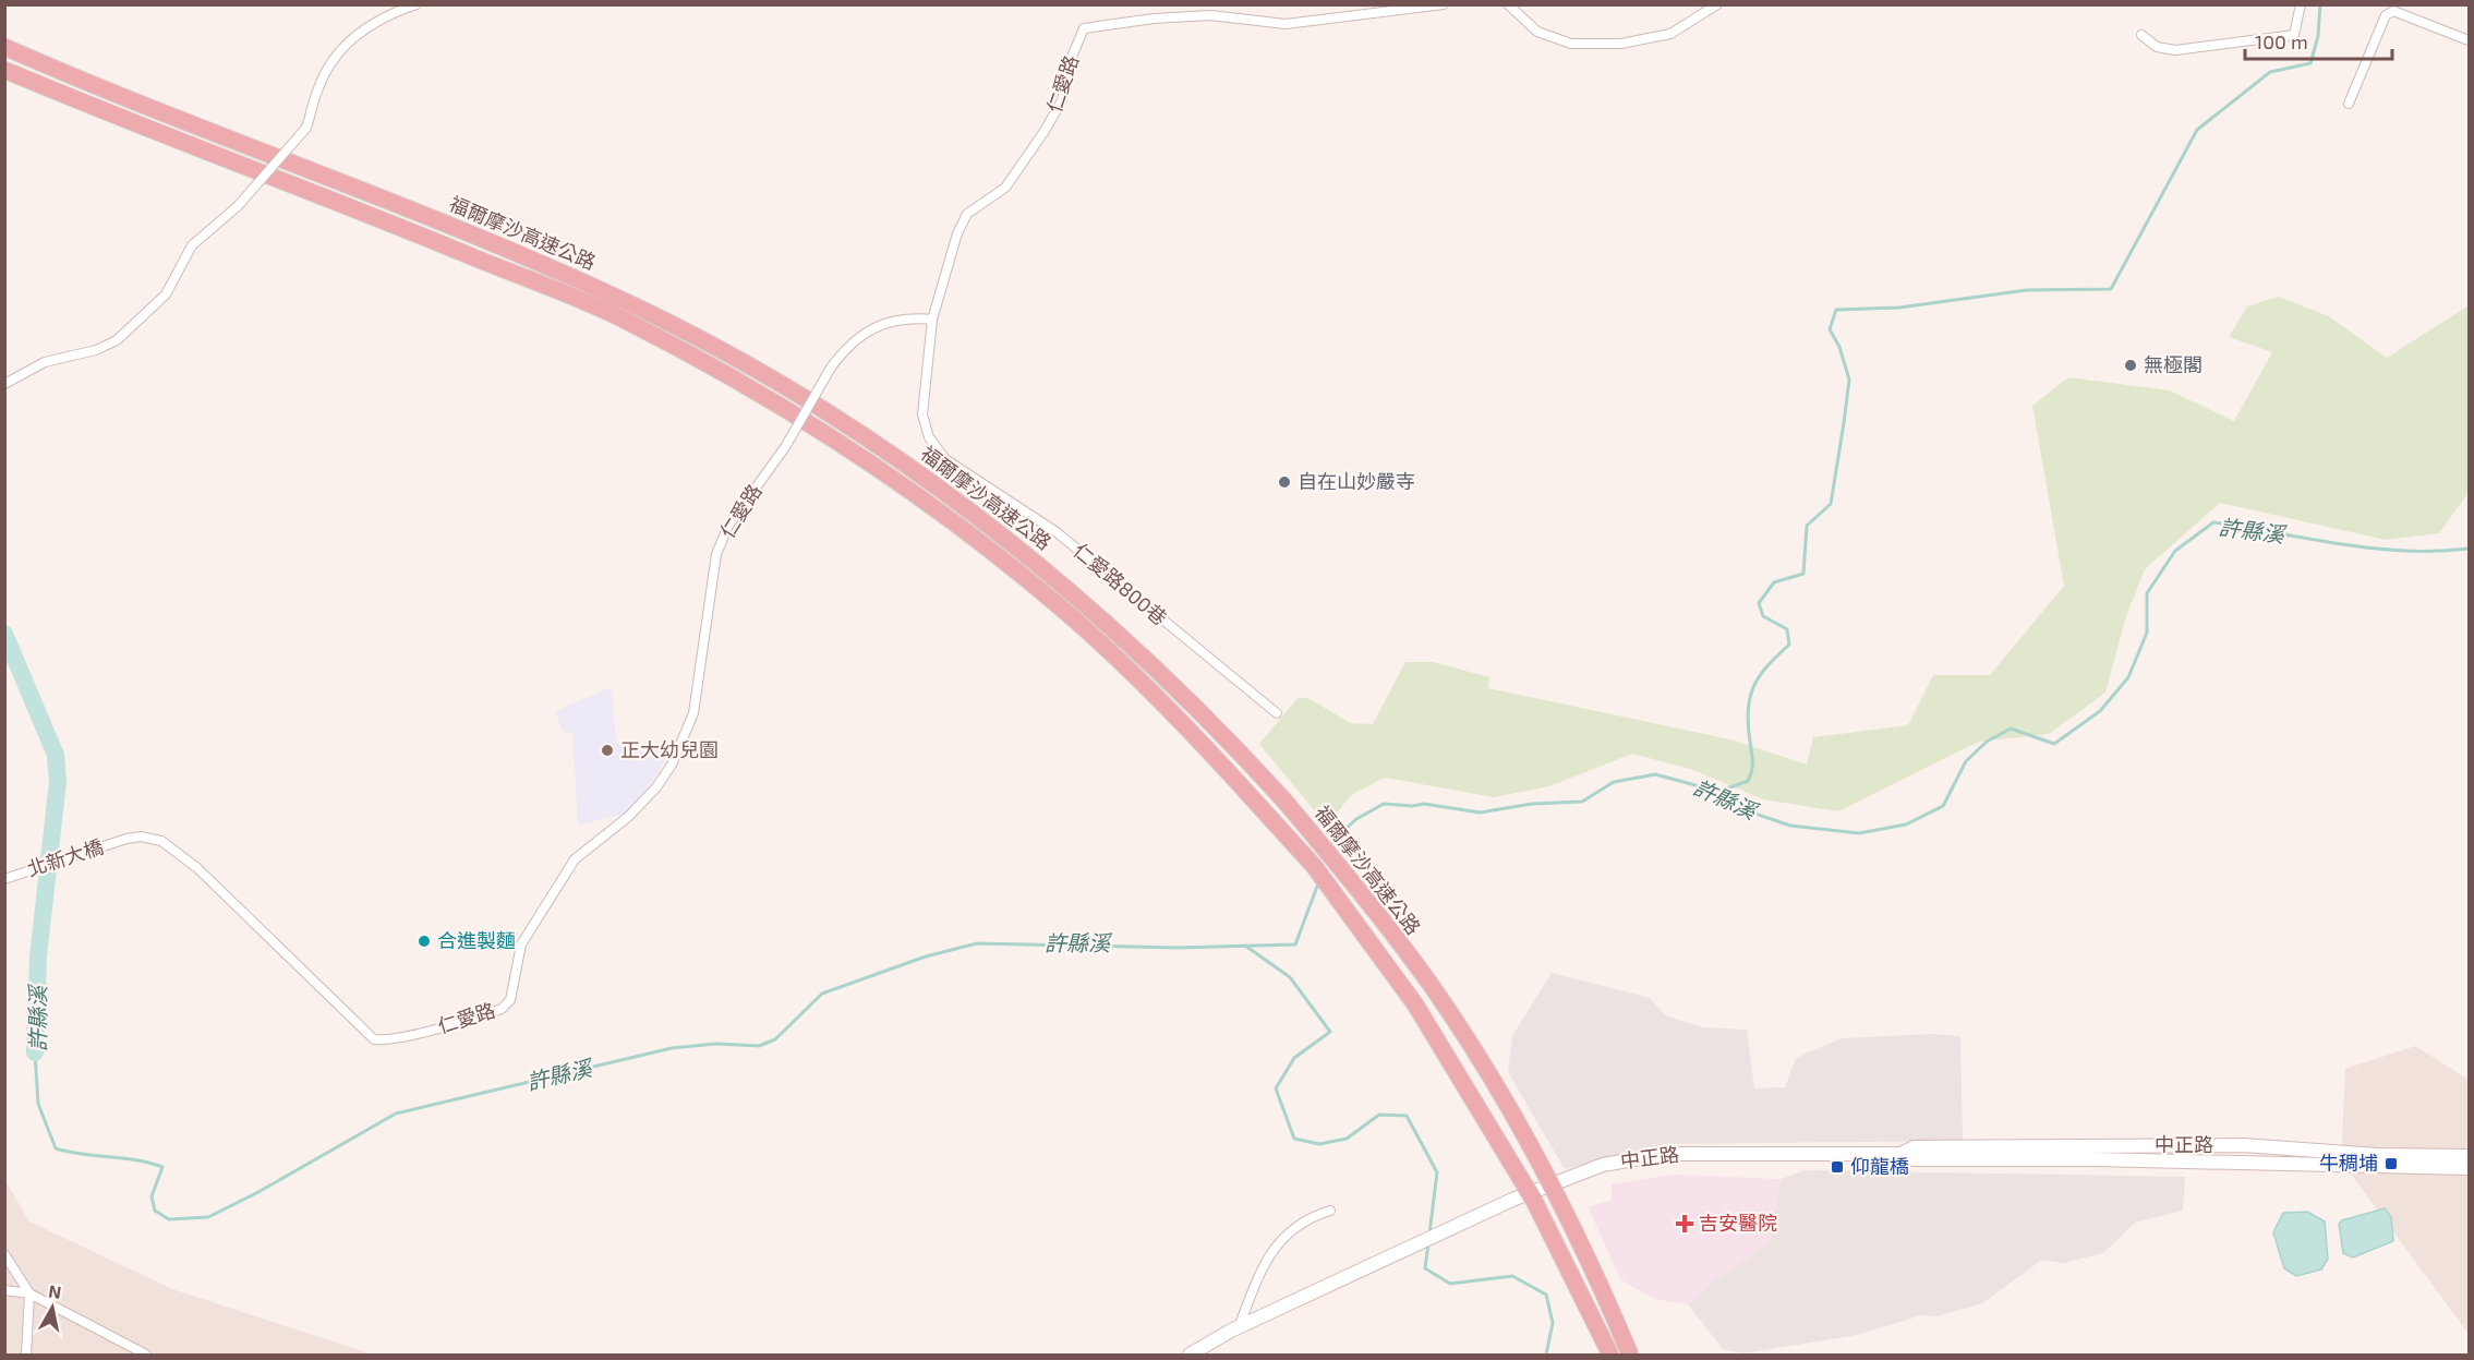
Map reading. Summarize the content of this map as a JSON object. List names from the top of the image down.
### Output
{
  "streets": {
    "highway": ["福爾摩沙高速公路"],
    "main road": ["中正路"],
    "street": ["仁愛路", "仁愛路800巷", "北新大橋"]
  },
  "crossings": [
    ["仁愛路", "仁愛路800巷"],
    ["仁愛路", "北新大橋"]
  ],
  "water": ["許縣溪"],
  "places": {
    "other": [
      "無極閣",
      "自在山妙嚴寺",
      "正大幼兒園",
      "合進製麵"
    ],
    "transit": ["牛稠埔", "仰龍橋"],
    "health": ["吉安醫院"]
  },
  "scale_bar": "100 m",
  "north": "top"
}
